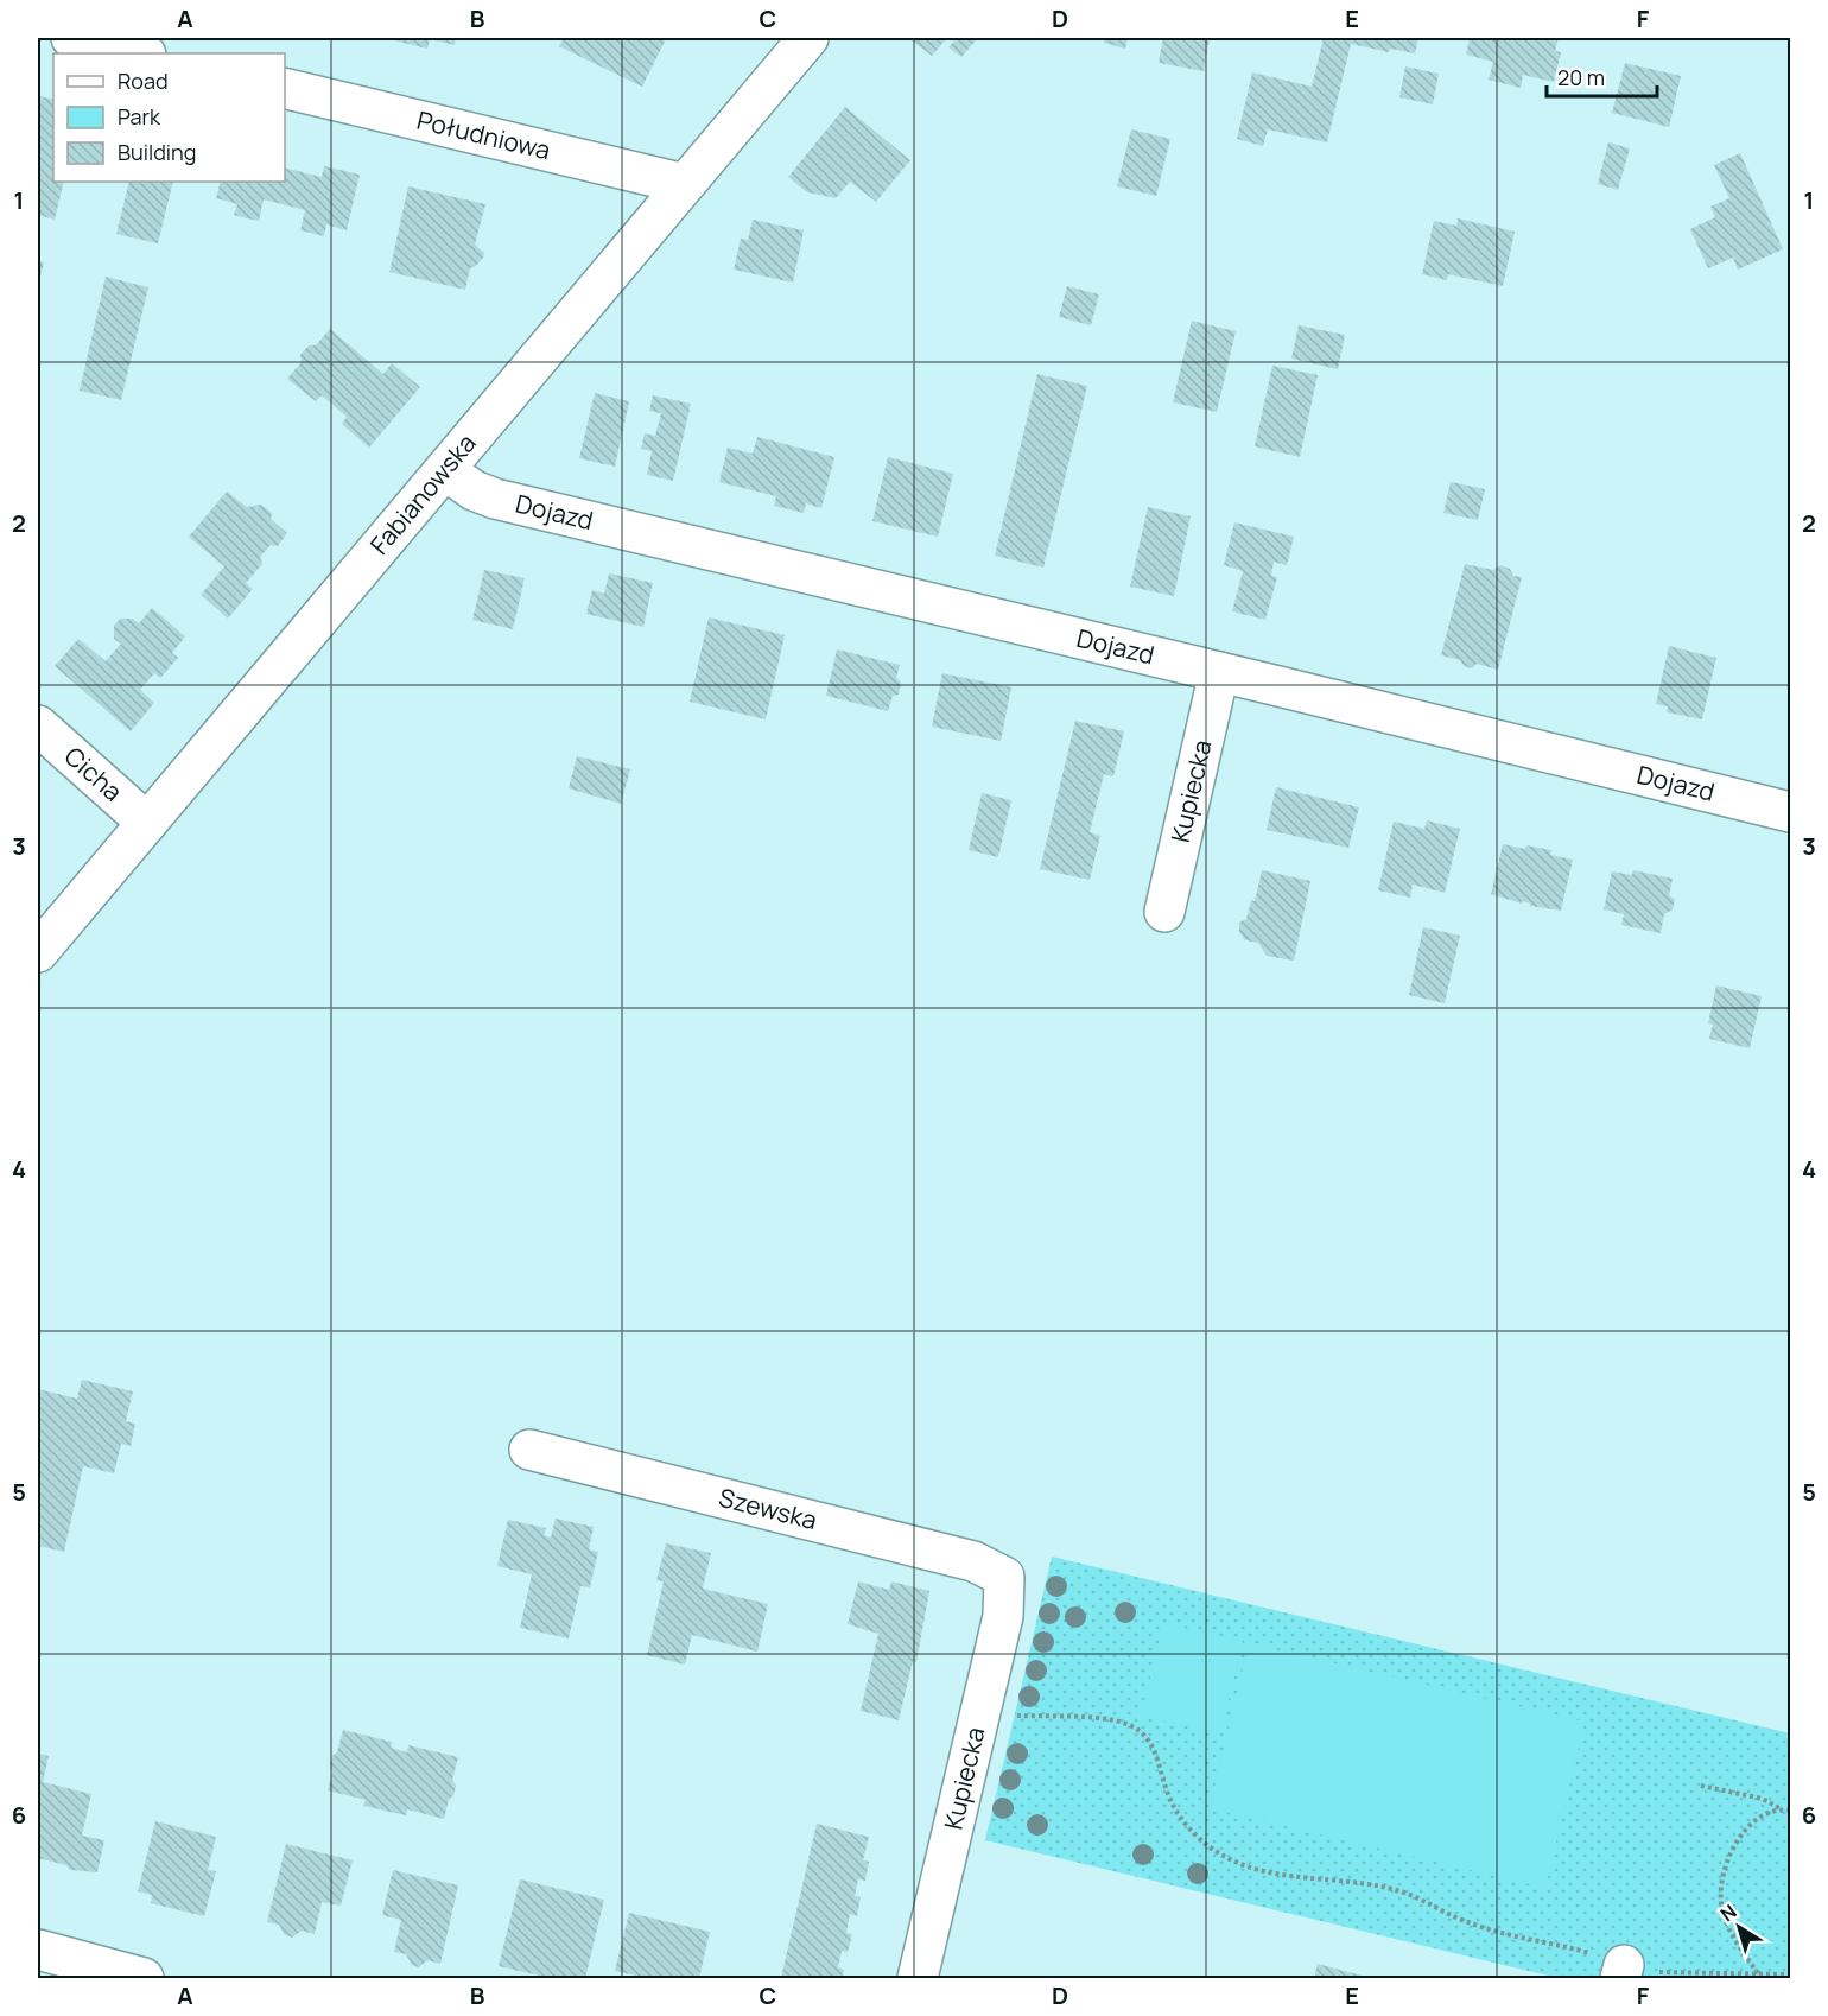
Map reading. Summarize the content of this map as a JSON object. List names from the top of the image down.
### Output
{
  "streets": {
    "street": [
      "Południowa",
      "Fabianowska",
      "Dojazd",
      "Cicha",
      "Kupiecka",
      "Szewska"
    ]
  },
  "crossings": [
    ["Południowa", "Fabianowska"],
    ["Fabianowska", "Dojazd"],
    ["Fabianowska", "Cicha"],
    ["Dojazd", "Kupiecka"],
    ["Kupiecka", "Szewska"]
  ],
  "legend": ["Road", "Park", "Building"],
  "scale_bar": "20 m",
  "north": "top left",
  "grid": {
    "columns": [
      "A",
      "B",
      "C",
      "D",
      "E",
      "F"
    ],
    "rows": [
      "1",
      "2",
      "3",
      "4",
      "5",
      "6"
    ]
  }
}
